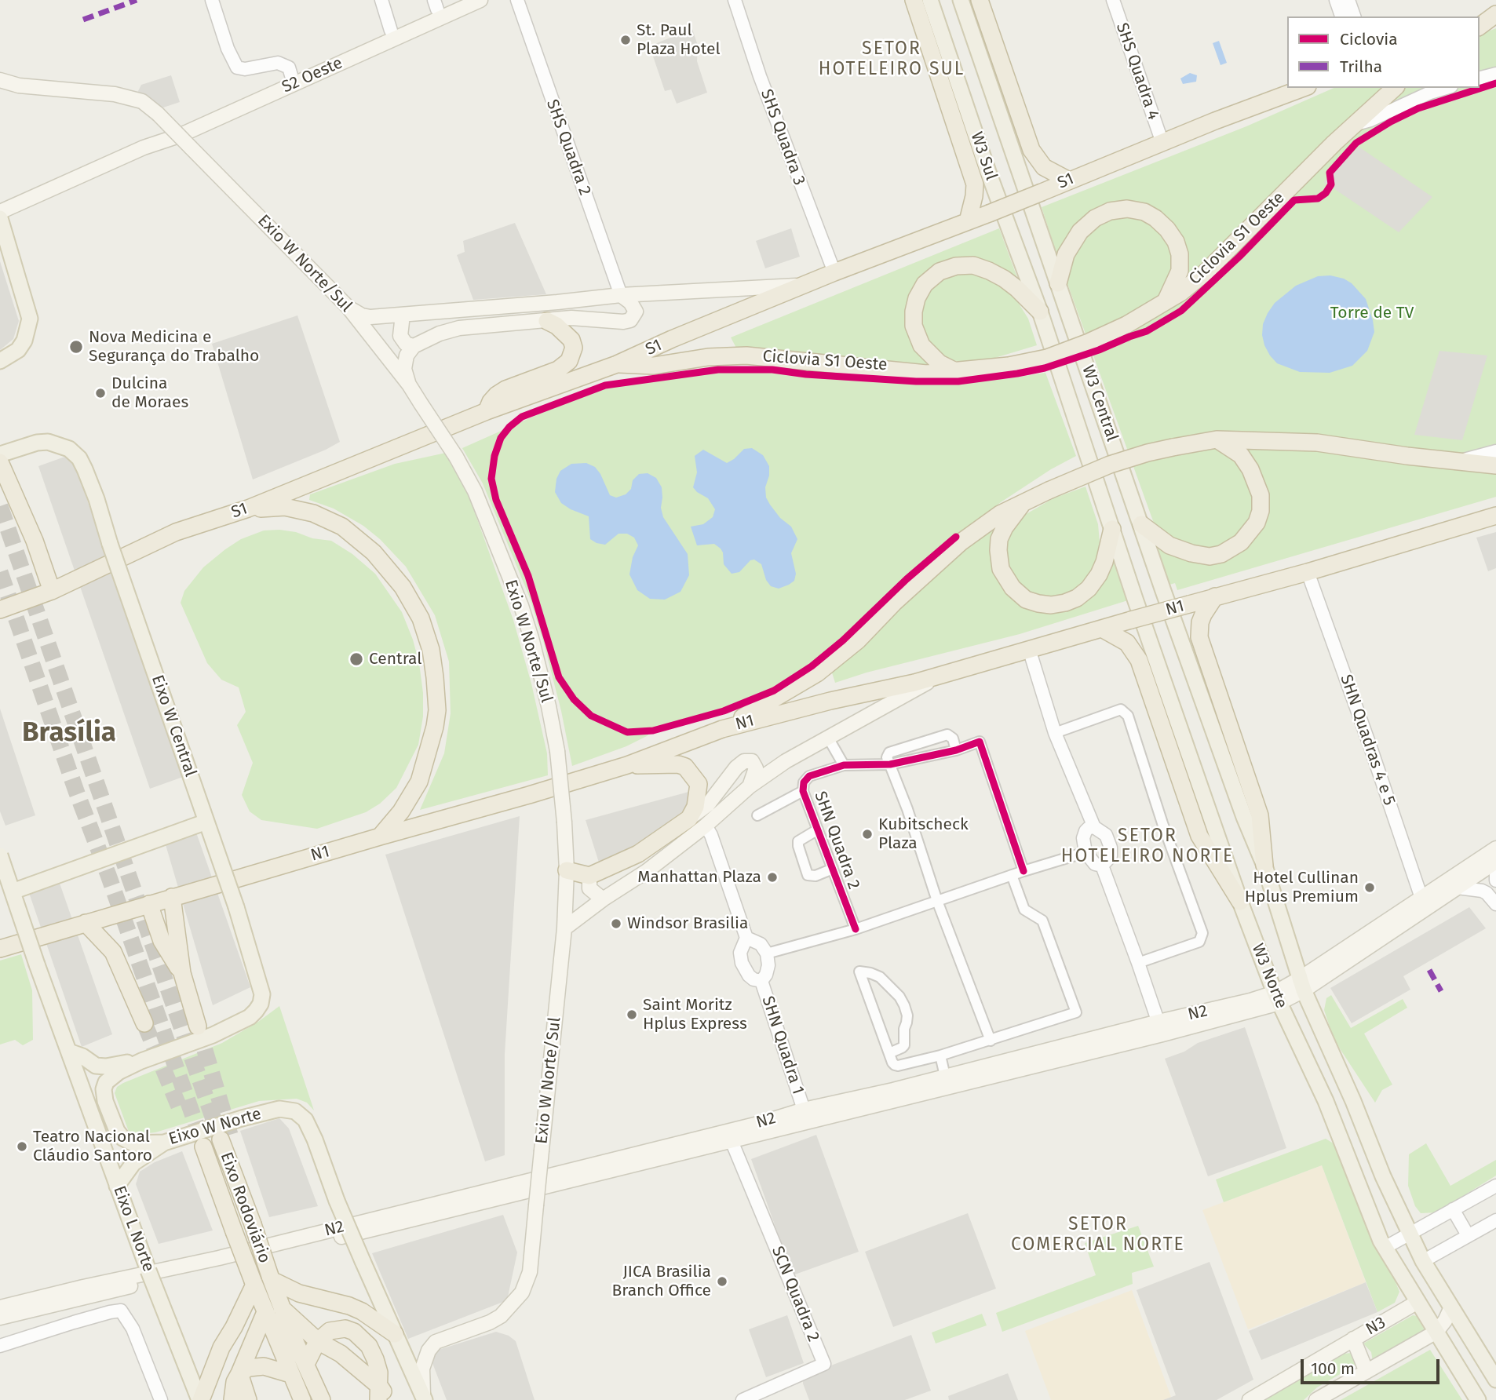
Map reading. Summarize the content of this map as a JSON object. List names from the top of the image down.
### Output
{
  "streets": {
    "highway": ["S1", "N1", "Eixo Rodoviário"],
    "main road": [
      "S2 Oeste",
      "W3 Sul",
      "Exio W Norte/Sul",
      "W3 Central",
      "Eixo W Central",
      "W3 Norte",
      "N2",
      "Eixo W Norte",
      "Eixo L Norte",
      "N3"
    ],
    "street": [
      "SHS Quadra 4",
      "SHS Quadra 3",
      "SHS Quadra 2",
      "SHN Quadras 4 e 5",
      "SHN Quadra 2",
      "SHN Quadra 1",
      "SCN Quadra 2"
    ],
    "cycle path": ["Ciclovia S1 Oeste"]
  },
  "crossings": [
    ["SHS Quadra 4", "S1"],
    ["SHS Quadra 3", "S1"],
    ["W3 Sul", "W3 Central"],
    ["Exio W Norte/Sul", "Eixo W Norte"],
    ["W3 Central", "W3 Norte"],
    ["N1", "SHN Quadras 4 e 5"],
    ["Eixo W Central", "Eixo W Norte"],
    ["SHN Quadras 4 e 5", "N2"],
    ["W3 Norte", "N2"],
    ["W3 Norte", "N3"],
    ["N2", "SHN Quadra 1"],
    ["N2", "SCN Quadra 2"]
  ],
  "districts": [
    "SETOR HOTELEIRO SUL",
    "Brasília",
    "SETOR HOTELEIRO NORTE",
    "SETOR COMERCIAL NORTE"
  ],
  "parks": ["Torre de TV"],
  "places": [
    "St. Paul Plaza Hotel",
    "Nova Medicina e Segurança do Trabalho",
    "Dulcina de Moraes",
    "Central",
    "Kubitscheck Plaza",
    "Manhattan Plaza",
    "Hotel Cullinan Hplus Premium",
    "Windsor Brasilia",
    "Saint Moritz Hplus Express",
    "Teatro Nacional Cláudio Santoro",
    "JICA Brasilia Branch Office"
  ],
  "legend": ["Ciclovia", "Trilha"],
  "scale_bar": "100 m"
}
